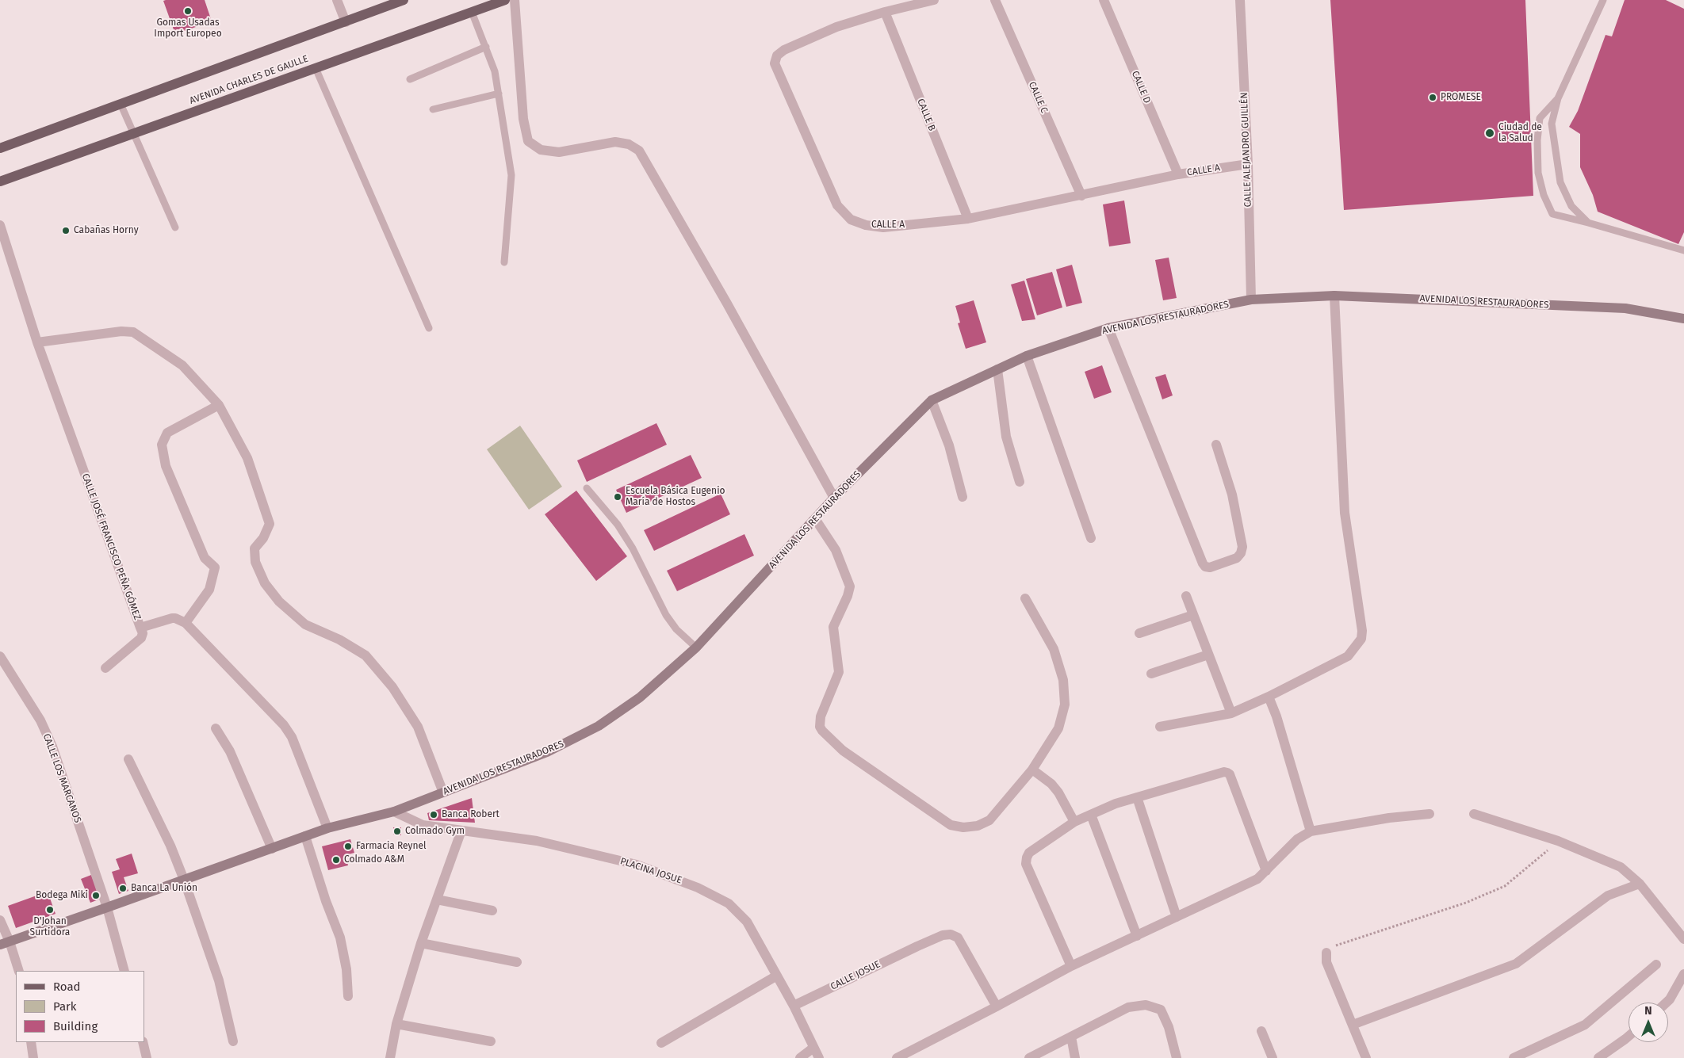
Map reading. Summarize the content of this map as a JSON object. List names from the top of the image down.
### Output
{
  "streets": {
    "main road": ["AVENIDA CHARLES DE GAULLE"],
    "street": [
      "CALLE D",
      "CALLE C",
      "CALLE B",
      "CALLE ALEJANDRO GUILLÉN",
      "CALLE A",
      "AVENIDA LOS RESTAURADORES",
      "CALLE JOSÉ FRANCISCO PEÑA GÓMEZ",
      "CALLE LOS MARCANOS",
      "PLACINA JOSUE",
      "CALLE JOSUE"
    ]
  },
  "crossings": [
    ["CALLE D", "CALLE A"],
    ["CALLE C", "CALLE A"],
    ["CALLE B", "CALLE A"],
    ["CALLE ALEJANDRO GUILLÉN", "CALLE A"],
    ["CALLE ALEJANDRO GUILLÉN", "AVENIDA LOS RESTAURADORES"],
    ["AVENIDA LOS RESTAURADORES", "CALLE LOS MARCANOS"],
    ["AVENIDA LOS RESTAURADORES", "PLACINA JOSUE"],
    ["PLACINA JOSUE", "CALLE JOSUE"]
  ],
  "places": [
    "Gomas Usadas Import Europeo",
    "PROMESE",
    "Ciudad de la Salud",
    "Cabañas Horny",
    "Escuela Básica Eugenio María de Hostos",
    "Banca Robert",
    "Colmado Gym",
    "Farmacia Reynel",
    "Colmado A&M",
    "Banca La Unión",
    "Bodega Miki",
    "D'Johan Surtidora"
  ],
  "legend": ["Road", "Park", "Building"],
  "north": "top"
}
